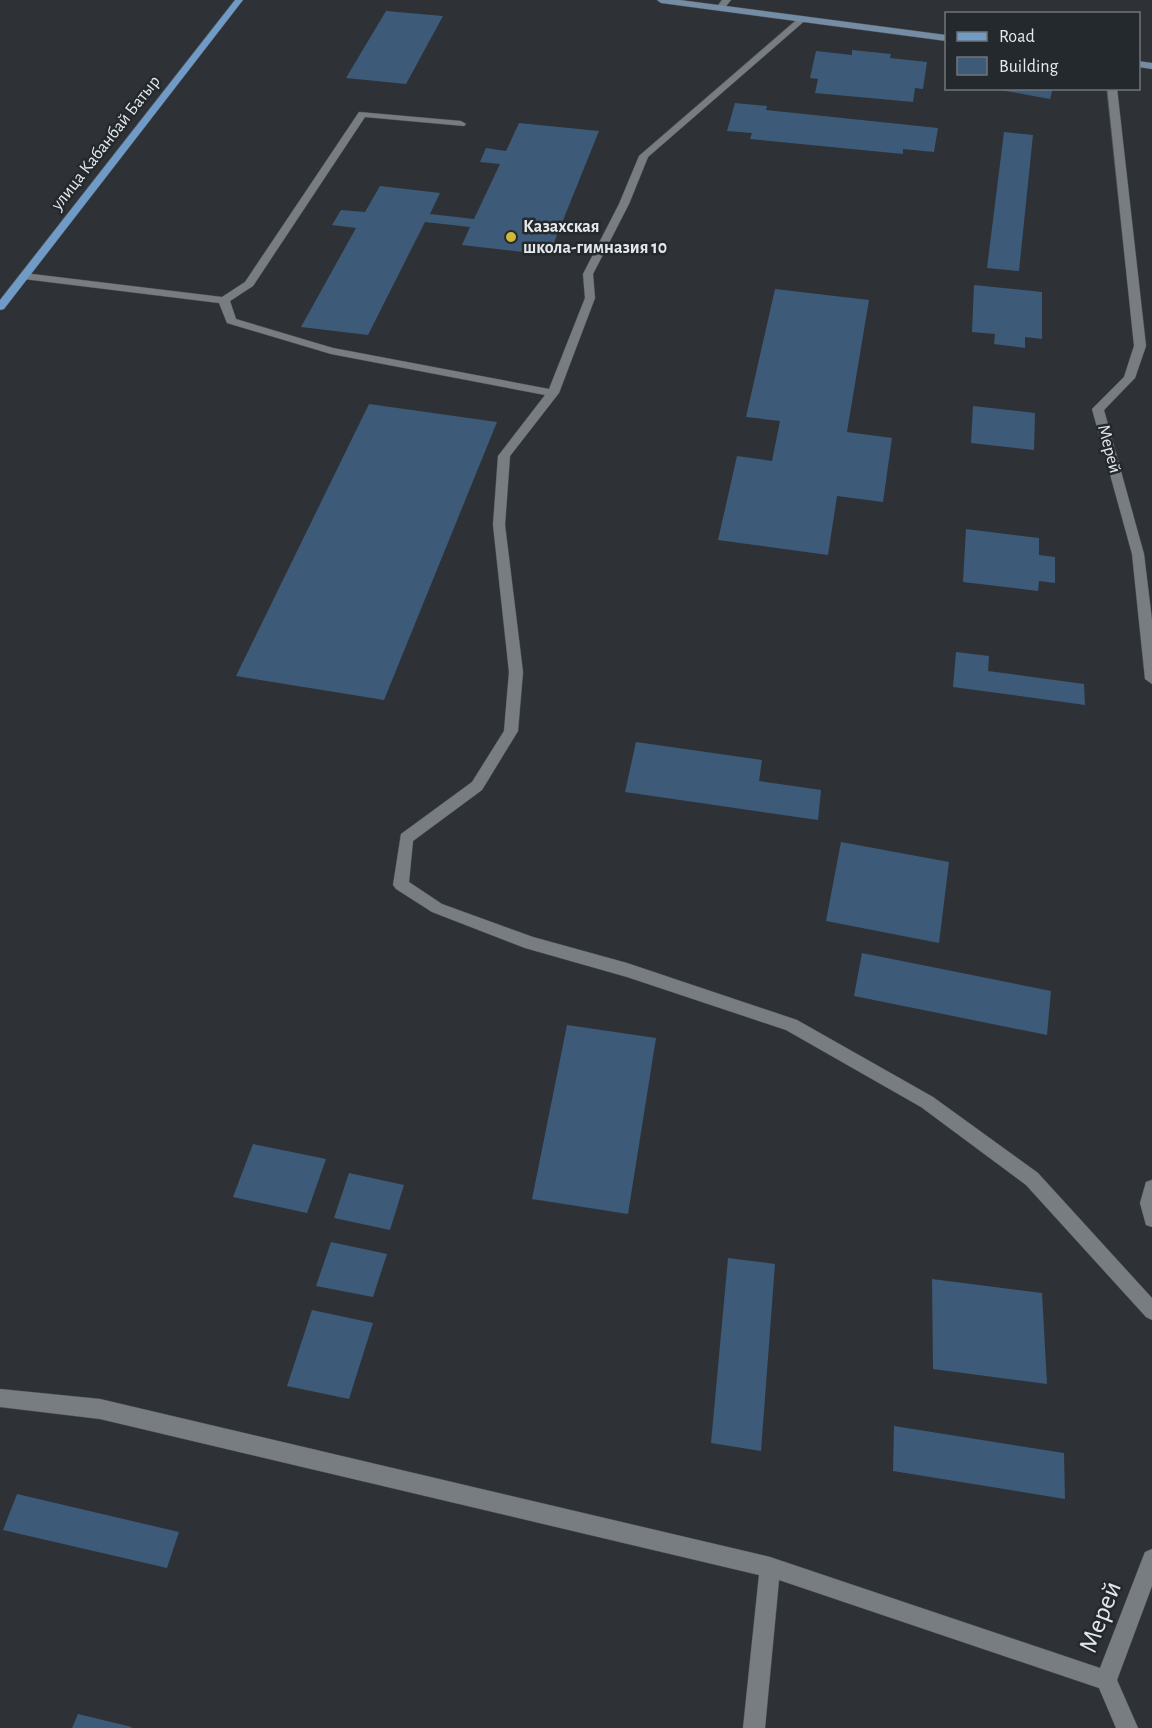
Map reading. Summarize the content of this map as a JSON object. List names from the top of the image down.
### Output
{
  "streets": {
    "main road": ["улица Кабанбай Батыр"],
    "street": ["Мерей"]
  },
  "places": ["Казахская школа-гимназия 10"],
  "legend": ["Road", "Building"]
}
